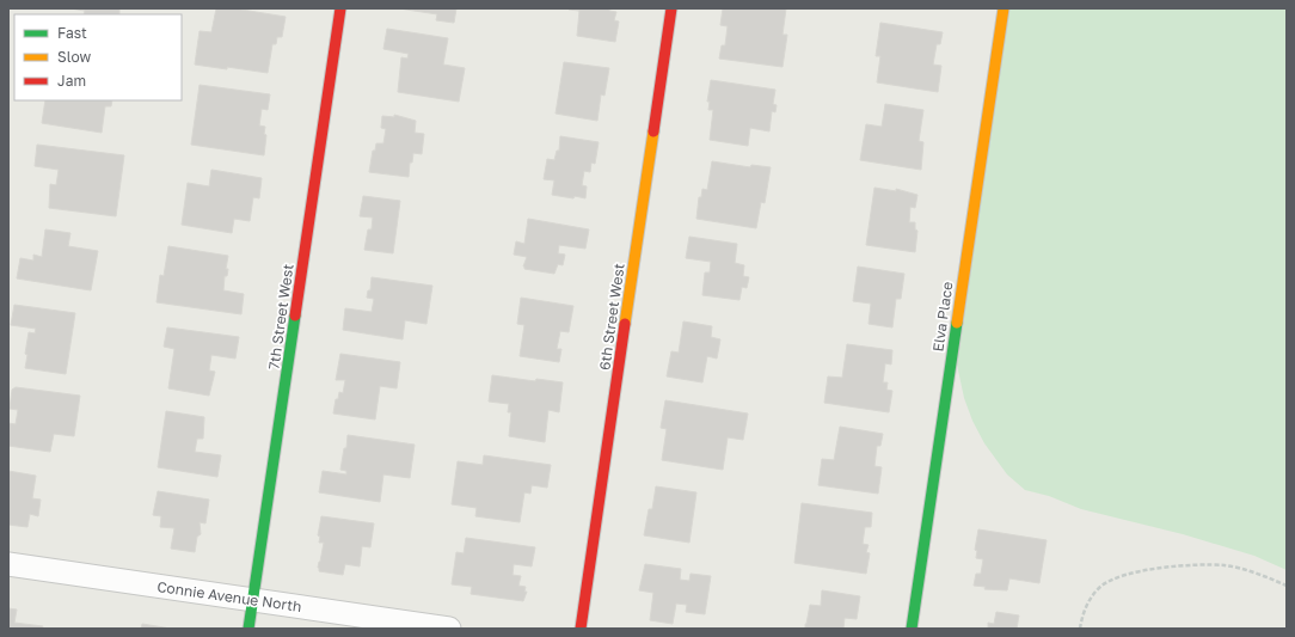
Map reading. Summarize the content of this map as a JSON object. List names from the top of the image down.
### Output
{
  "streets": {
    "street": [
      "7th Street West",
      "6th Street West",
      "Elva Place",
      "Connie Avenue North"
    ]
  },
  "crossings": [
    ["7th Street West", "Connie Avenue North"]
  ],
  "legend": ["Fast", "Slow", "Jam"]
}
